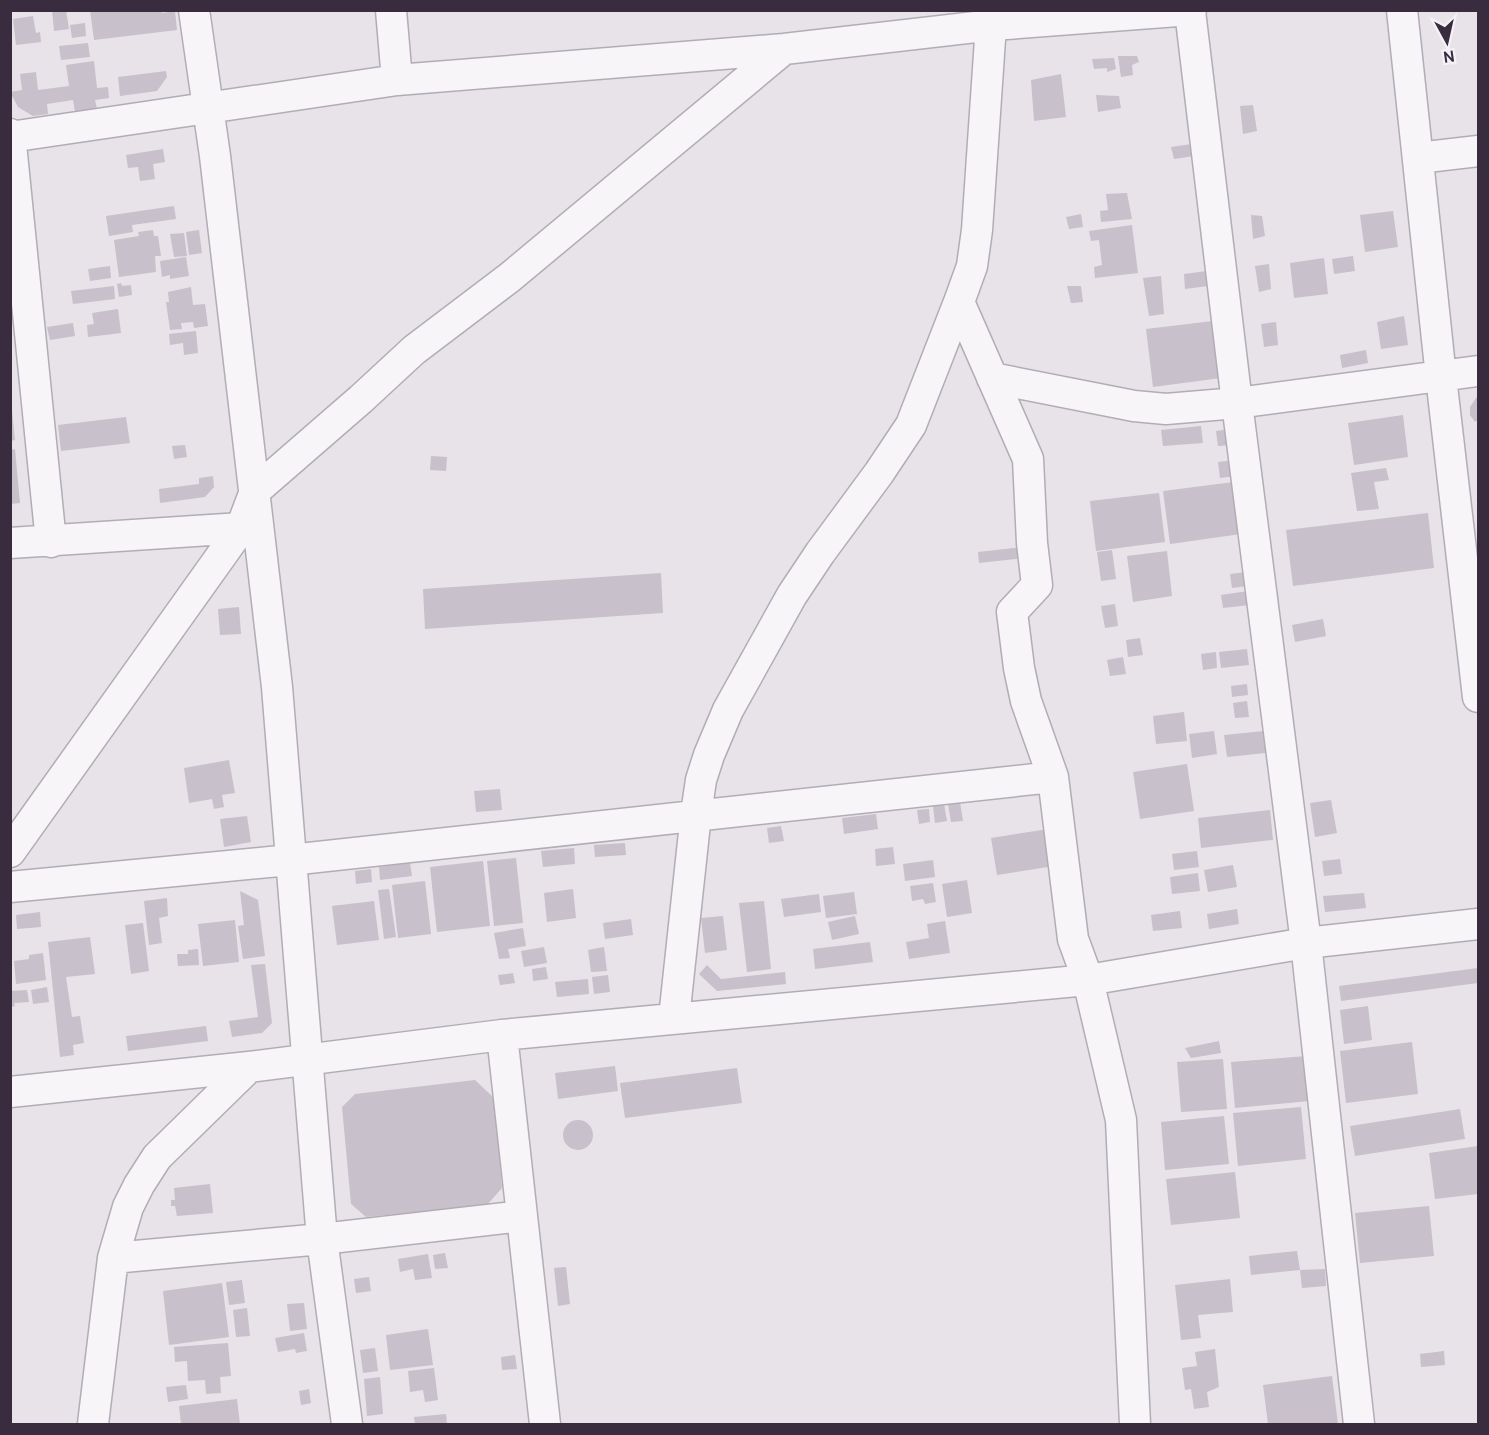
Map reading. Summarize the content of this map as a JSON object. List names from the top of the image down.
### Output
{
  "north": "bottom"
}
